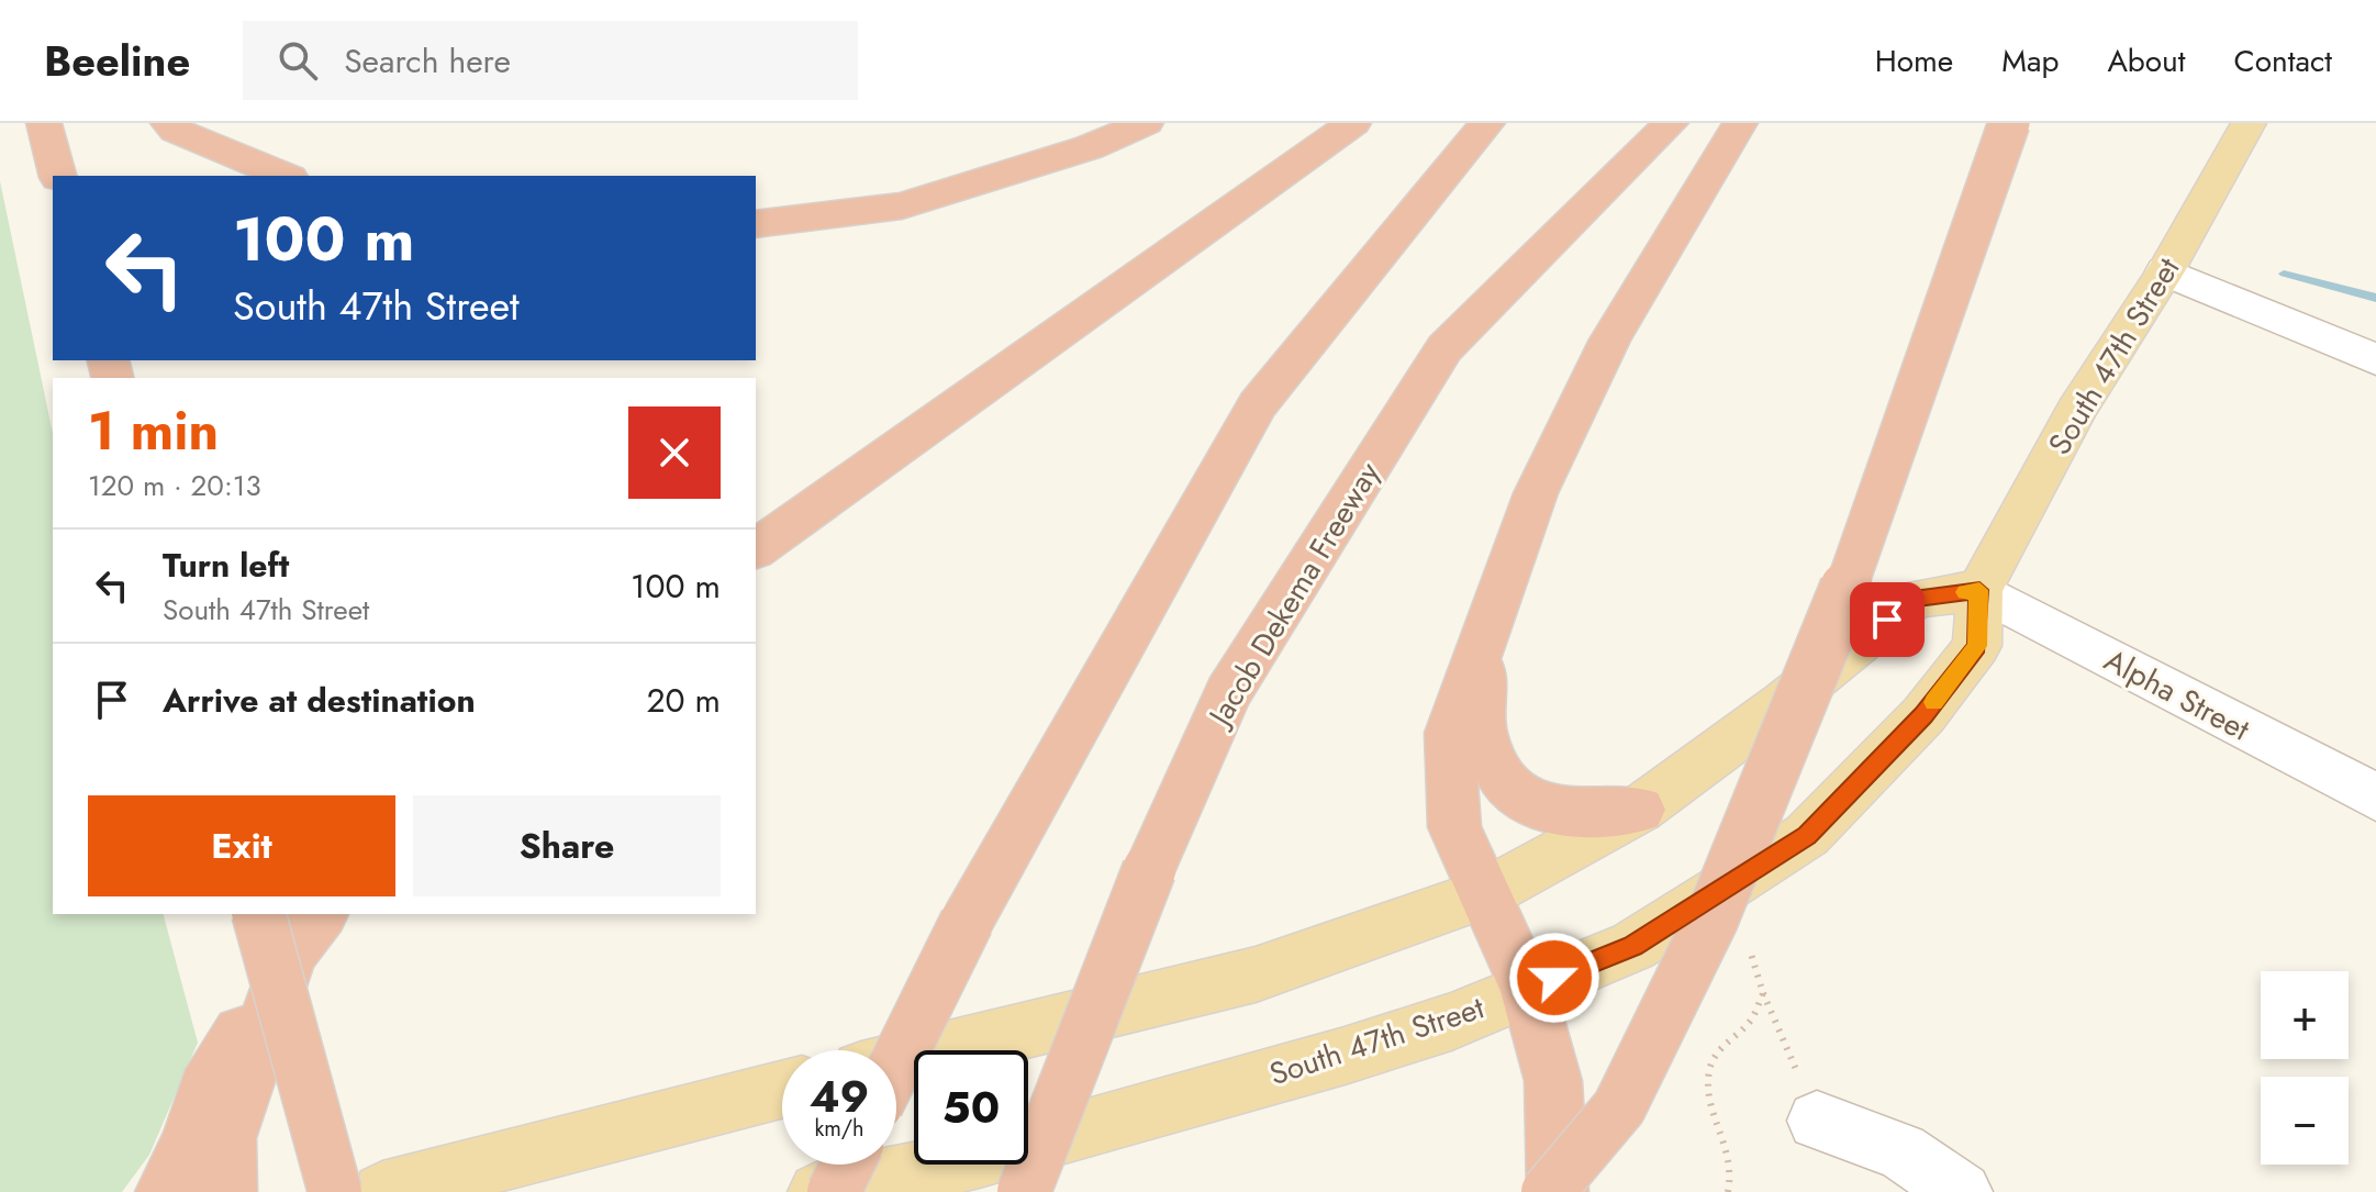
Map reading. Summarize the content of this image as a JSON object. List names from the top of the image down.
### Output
{
  "streets": {
    "highway": ["Jacob Dekema Freeway"],
    "main road": ["South 47th Street"],
    "street": ["Alpha Street"]
  },
  "crossings": [
    ["South 47th Street", "Alpha Street"]
  ],
  "page": {
    "header": "Beeline",
    "search": "Search here",
    "nav": [
      "Home",
      "Map",
      "About",
      "Contact"
    ],
    "turn": ["100 m", "South 47th Street"],
    "heading": ["1 min", "120 m · 20:13"],
    "list": [
      {
        "name": "Turn left",
        "note": "South 47th Street",
        "value": "100 m"
      },
      {
        "name": "Arrive at destination",
        "value": "20 m"
      }
    ],
    "buttons": ["Exit", "Share"],
    "map_buttons": ["+", "−"],
    "speed": "49 km/h",
    "limit": "50"
  }
}
